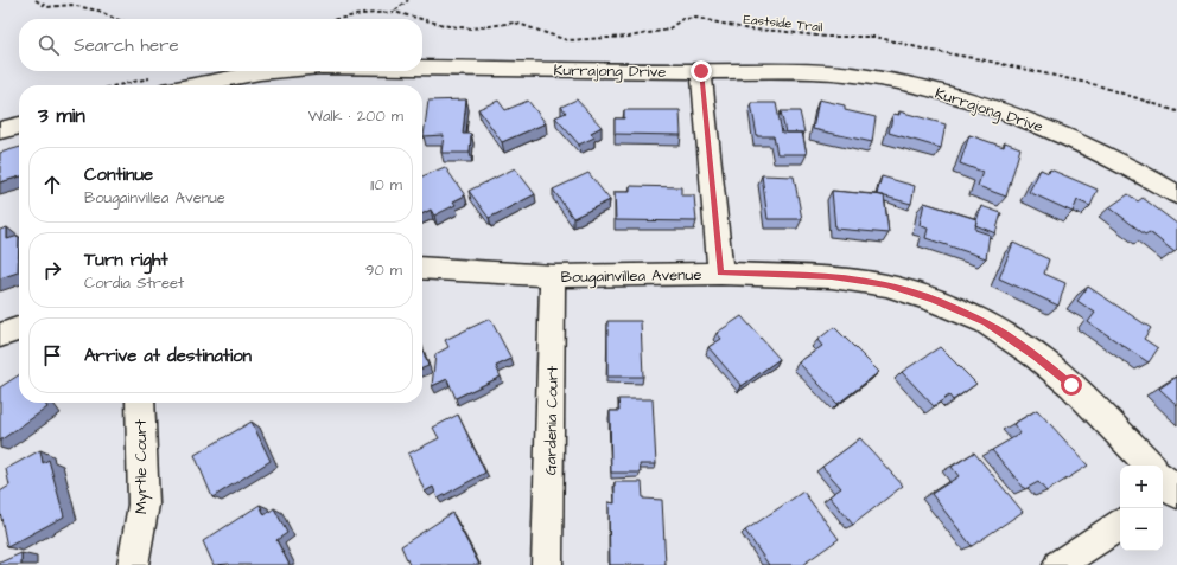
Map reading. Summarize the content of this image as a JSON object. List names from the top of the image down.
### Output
{
  "streets": {
    "street": [
      "Kurrajong Drive",
      "Bougainvillea Avenue",
      "Gardenia Court",
      "Myrtle Court"
    ],
    "path": ["Eastside Trail"]
  },
  "crossings": [
    ["Bougainvillea Avenue", "Gardenia Court"]
  ],
  "page": {
    "search": "Search here",
    "heading": ["3 min", "Walk · 200 m"],
    "list": [
      ["Continue", "Bougainvillea Avenue", "110 m"],
      ["Turn right", "Cordia Street", "90 m"],
      "Arrive at destination"
    ],
    "map_buttons": ["+", "−"]
  }
}
